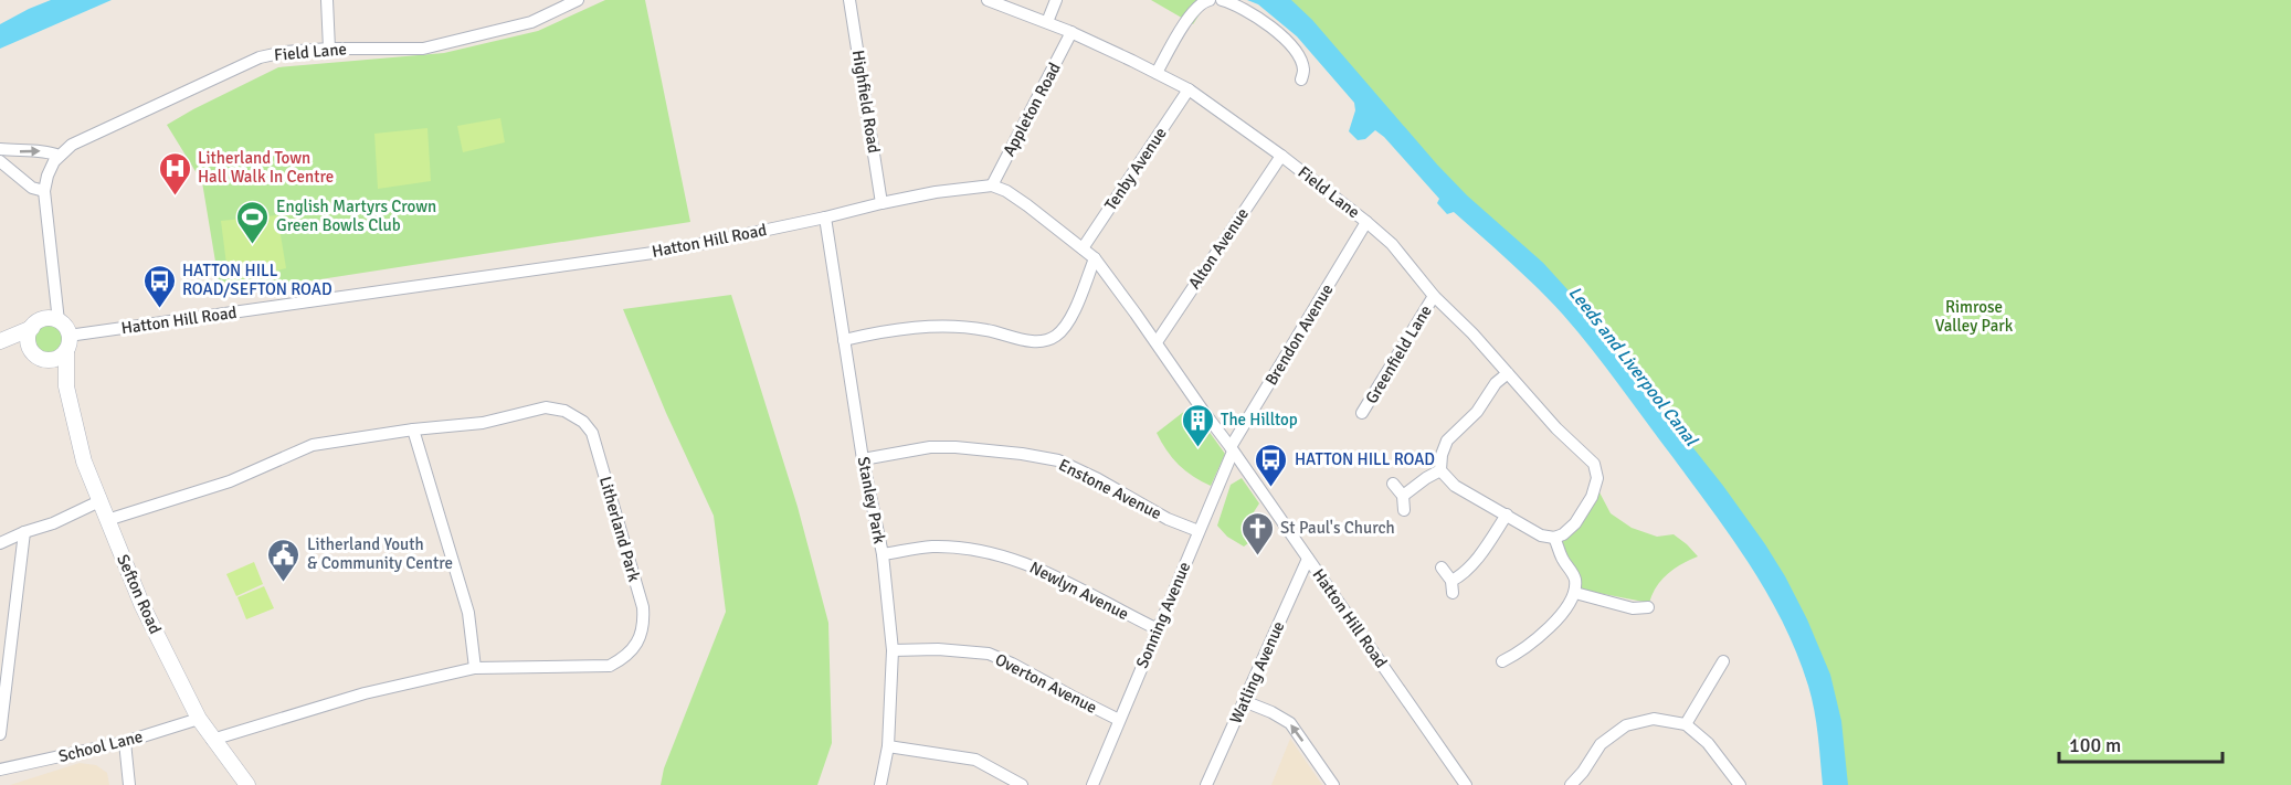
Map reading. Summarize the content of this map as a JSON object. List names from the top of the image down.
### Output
{
  "streets": {
    "main road": ["Sefton Road"],
    "street": [
      "Field Lane",
      "Highfield Road",
      "Appleton Road",
      "Tenby Avenue",
      "Hatton Hill Road",
      "Alton Avenue",
      "Brendon Avenue",
      "Greenfield Lane",
      "Enstone Avenue",
      "Stanley Park",
      "Litherland Park",
      "Newlyn Avenue",
      "Sonning Avenue",
      "Watling Avenue",
      "Overton Avenue",
      "School Lane"
    ]
  },
  "crossings": [
    ["Field Lane", "Appleton Road"],
    ["Field Lane", "Tenby Avenue"],
    ["Field Lane", "Alton Avenue"],
    ["Field Lane", "Brendon Avenue"],
    ["Field Lane", "Greenfield Lane"],
    ["Highfield Road", "Hatton Hill Road"],
    ["Appleton Road", "Hatton Hill Road"],
    ["Tenby Avenue", "Hatton Hill Road"],
    ["Hatton Hill Road", "Alton Avenue"],
    ["Hatton Hill Road", "Brendon Avenue"],
    ["Hatton Hill Road", "Stanley Park"],
    ["Hatton Hill Road", "Sonning Avenue"],
    ["Hatton Hill Road", "Watling Avenue"],
    ["Brendon Avenue", "Sonning Avenue"],
    ["Enstone Avenue", "Stanley Park"],
    ["Enstone Avenue", "Sonning Avenue"],
    ["Stanley Park", "Newlyn Avenue"],
    ["Stanley Park", "Overton Avenue"],
    ["Litherland Park", "Sefton Road"],
    ["Newlyn Avenue", "Sonning Avenue"],
    ["Sefton Road", "School Lane"],
    ["Sonning Avenue", "Overton Avenue"]
  ],
  "water": ["Leeds and Liverpool Canal"],
  "parks": ["Rimrose Valley Park"],
  "places": {
    "hospital": ["Litherland Town Hall Walk In Centre"],
    "sports": ["English Martyrs Crown Green Bowls Club"],
    "bus stop": ["HATTON HILL ROAD/SEFTON ROAD", "HATTON HILL ROAD"],
    "building": ["The Hilltop"],
    "church": ["St Paul's Church"],
    "public building": ["Litherland Youth & Community Centre"]
  },
  "scale_bar": "100 m"
}
